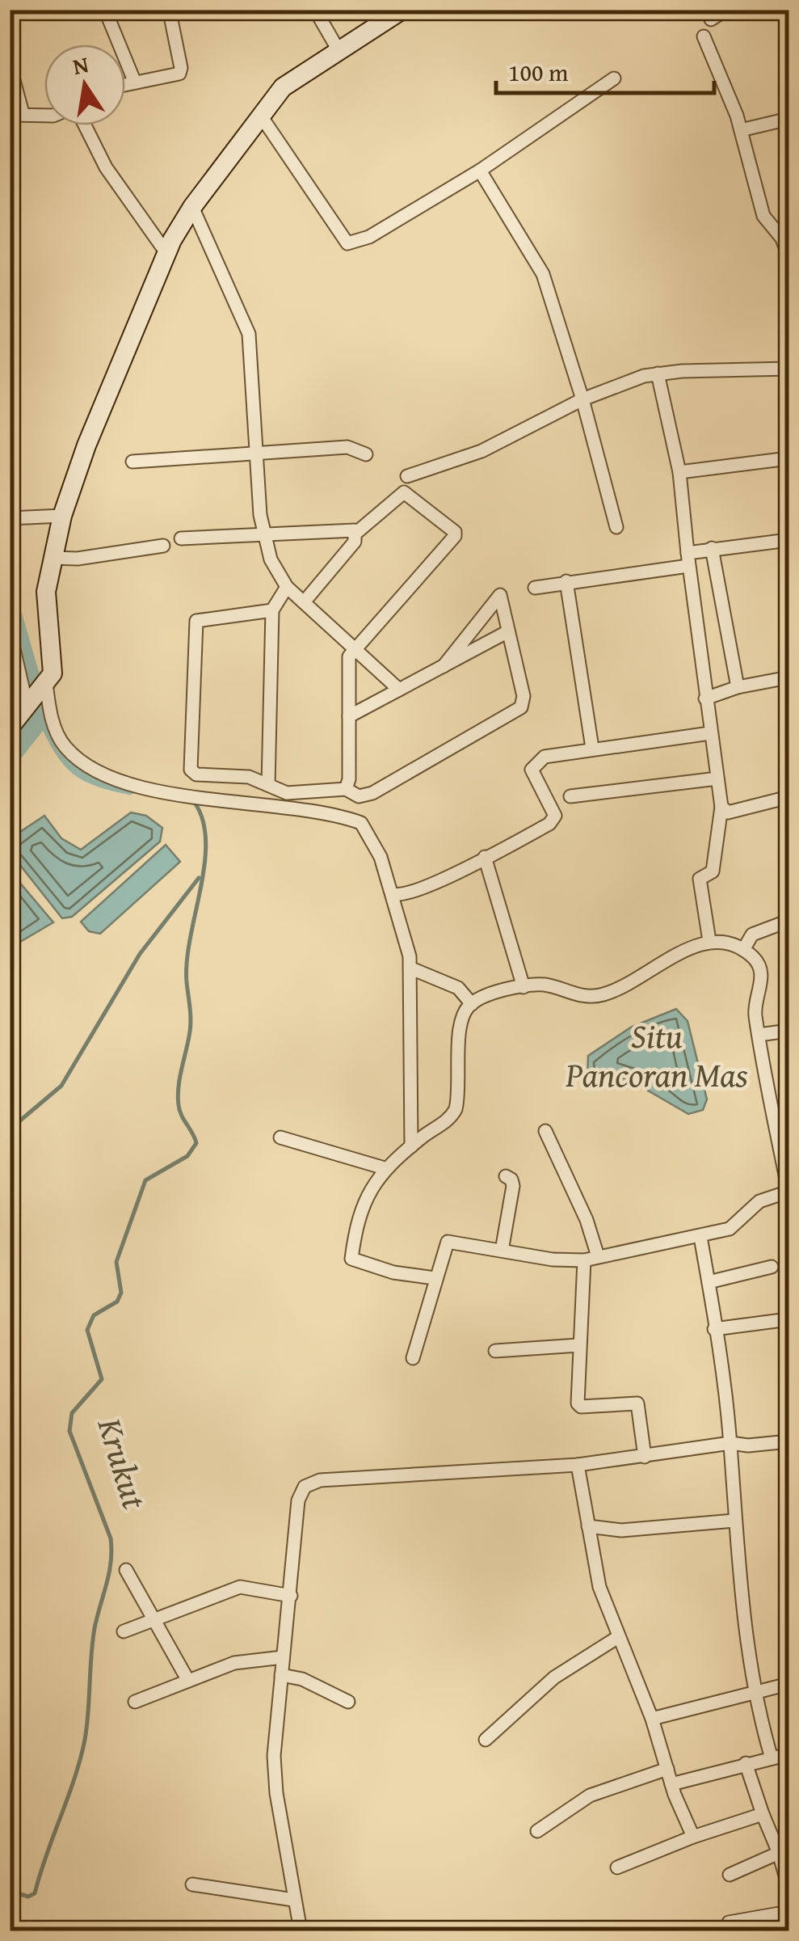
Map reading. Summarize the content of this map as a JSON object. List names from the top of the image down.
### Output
{
  "water": ["Situ Pancoran Mas", "Krukut"],
  "scale_bar": "100 m",
  "north": "top"
}
